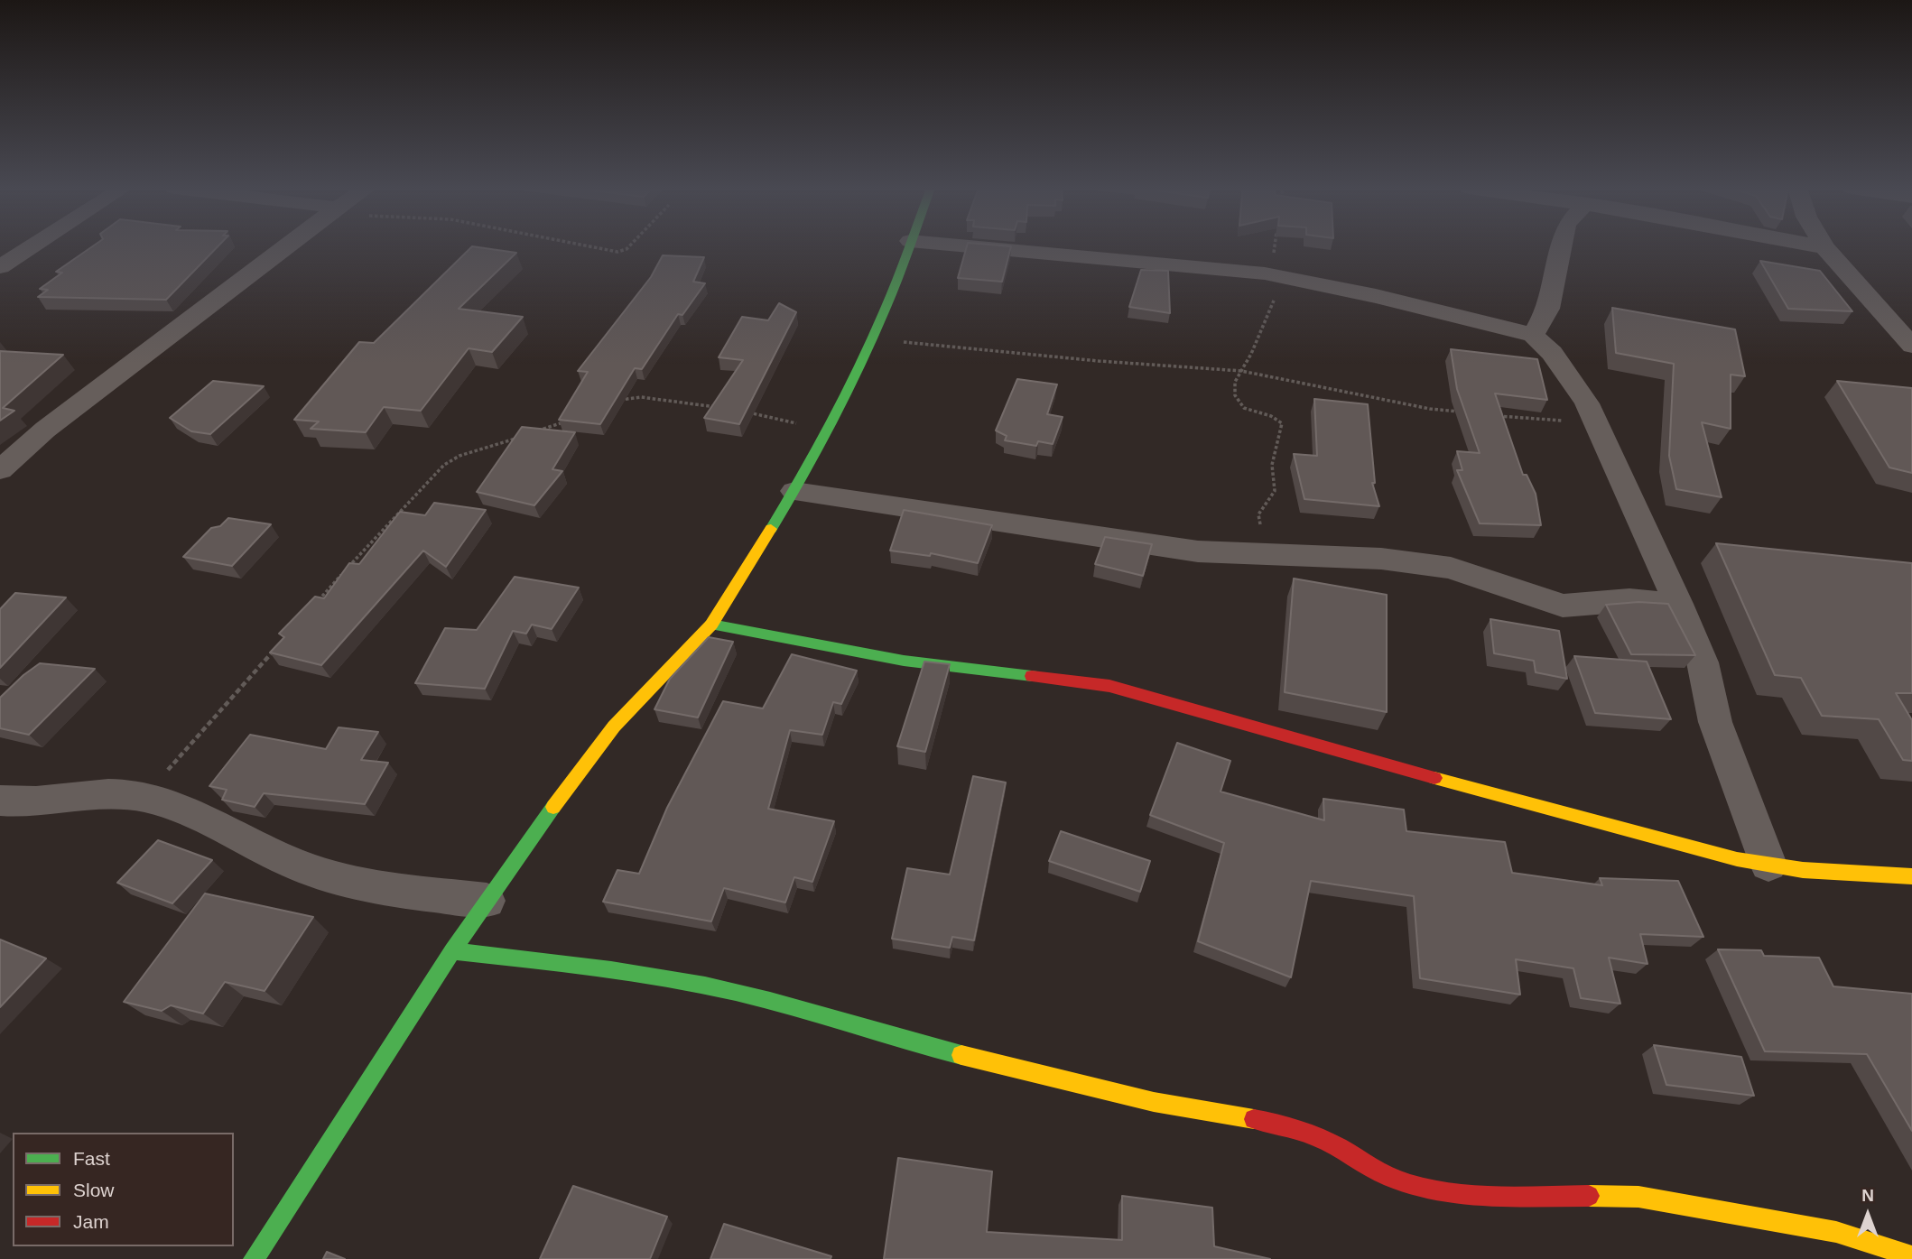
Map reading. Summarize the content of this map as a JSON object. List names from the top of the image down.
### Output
{
  "legend": ["Fast", "Slow", "Jam"],
  "north": "top"
}
